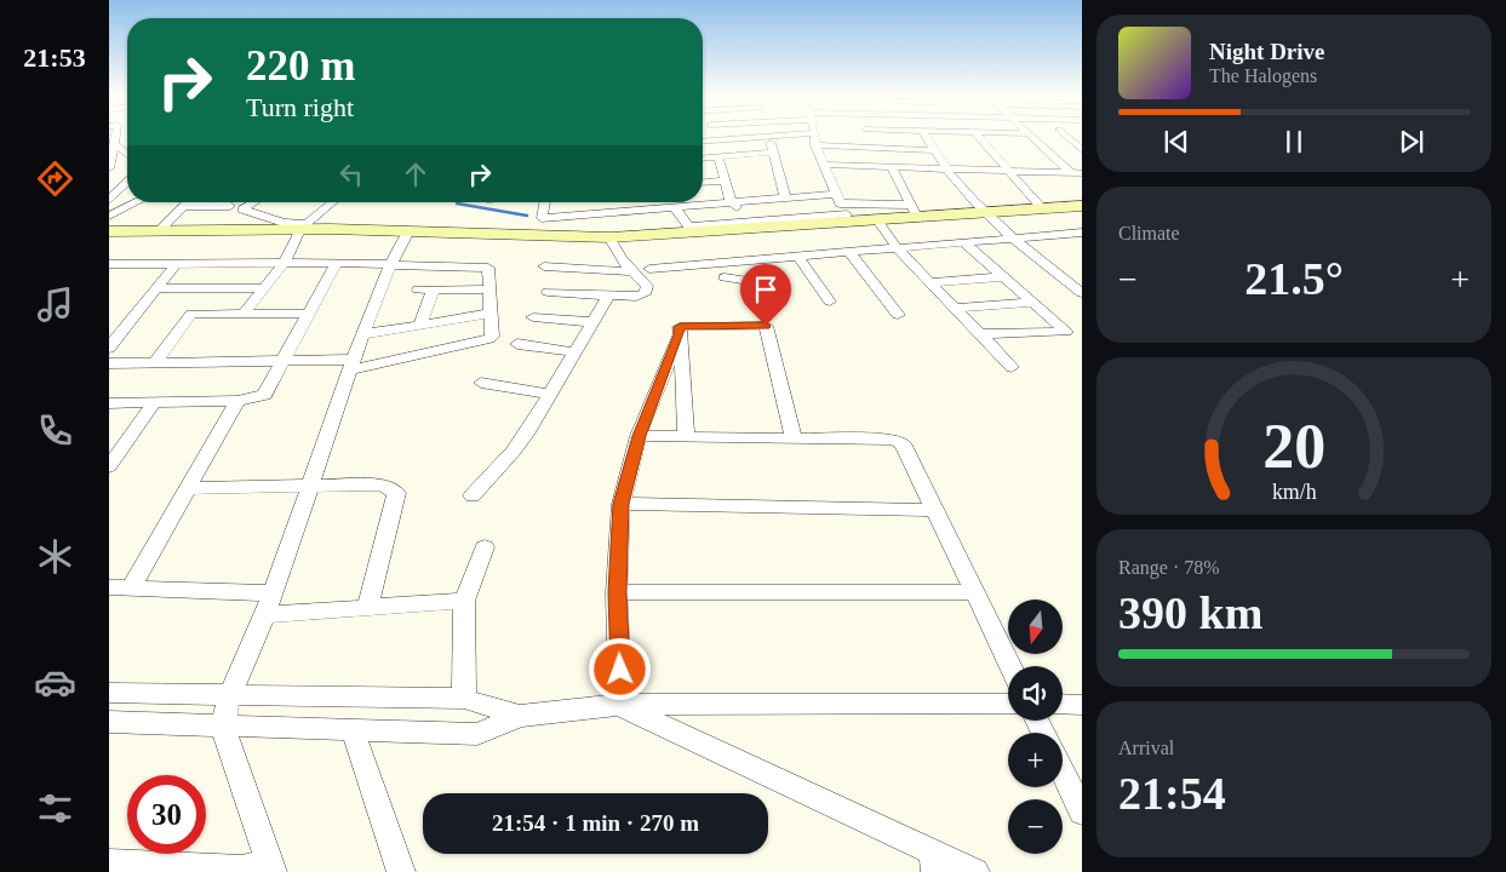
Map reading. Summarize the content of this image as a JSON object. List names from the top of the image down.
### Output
{
  "north": "bottom",
  "page": {
    "tabs": "21:53",
    "turn": ["220 m", "Turn right"],
    "song": ["Night Drive", "The Halogens"],
    "tile": [
      "Climate",
      ["Range · 78%", "390 km"],
      ["Arrival", "21:54"]
    ],
    "heat": ["−", "21.5°", "+"],
    "map_buttons": ["+", "−"],
    "limit": "30",
    "trip": "21:54 · 1 min · 270 m",
    "gauge": ["20", "km/h"]
  }
}
